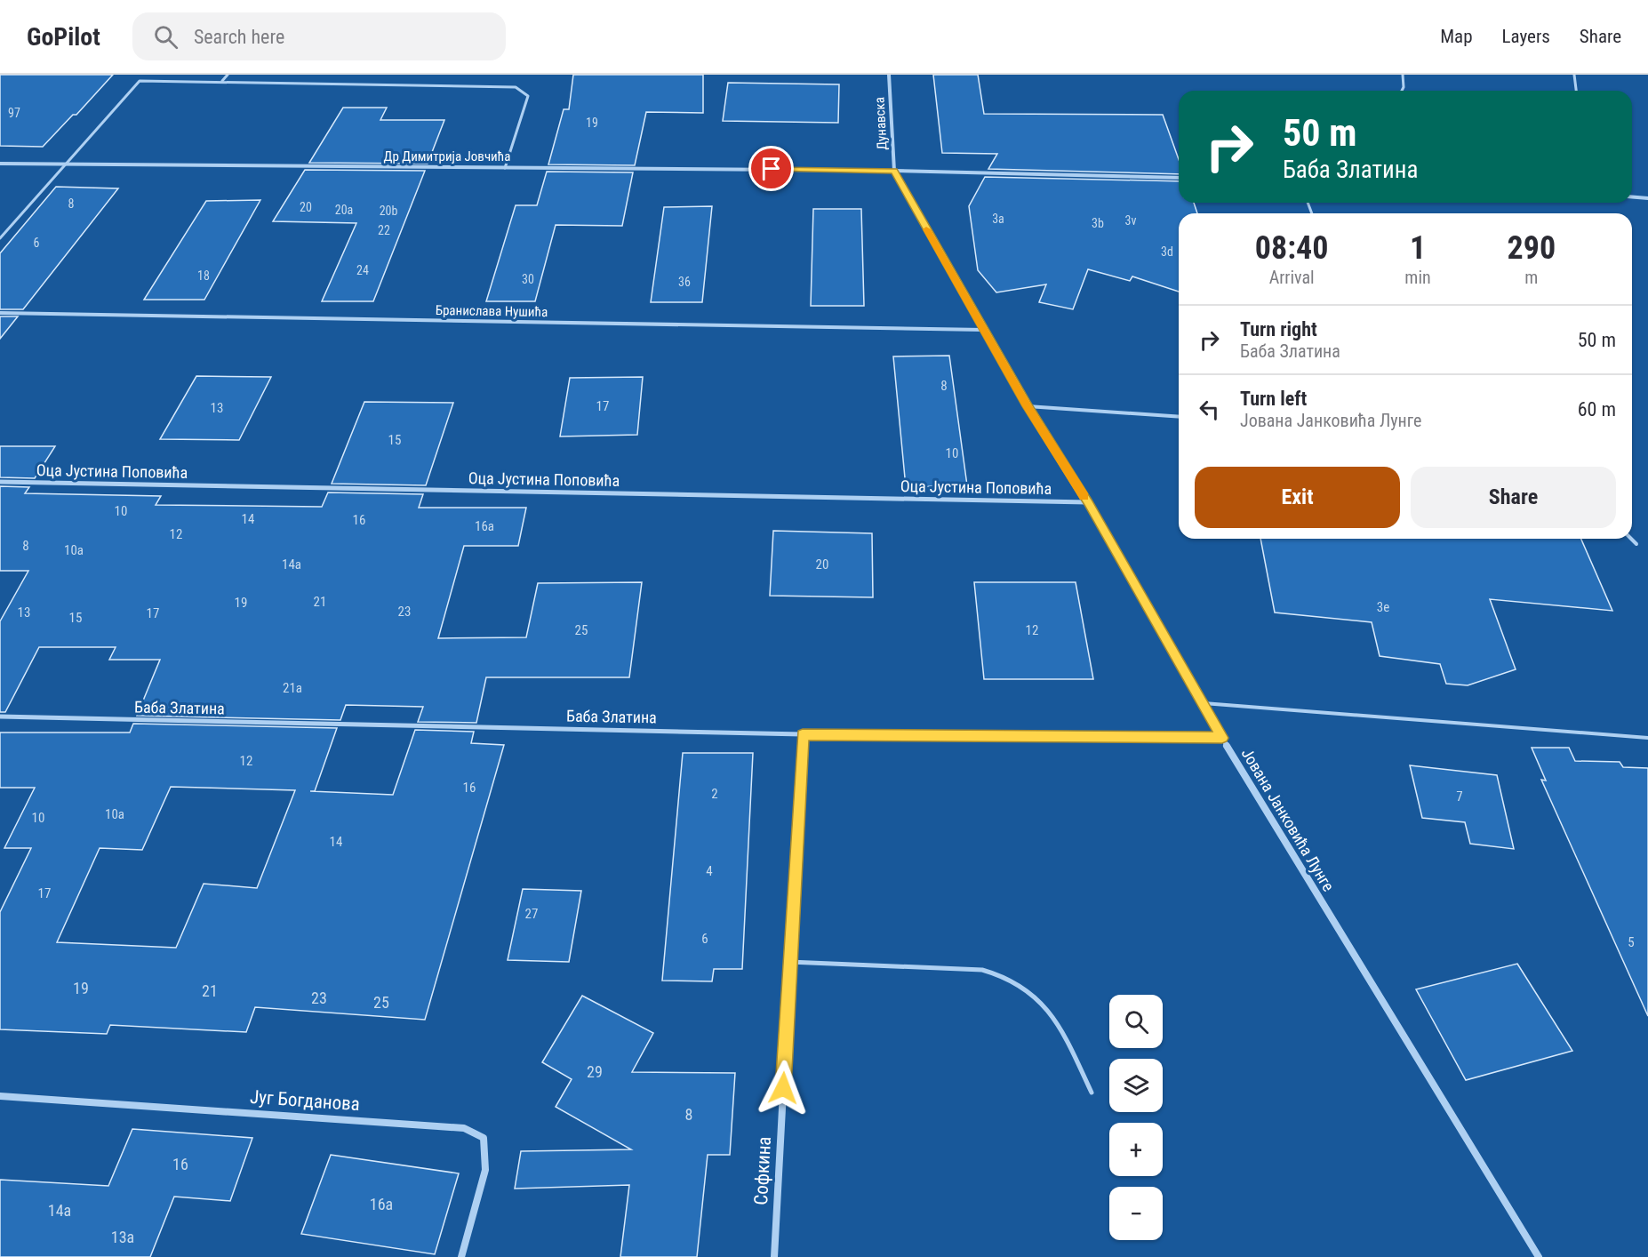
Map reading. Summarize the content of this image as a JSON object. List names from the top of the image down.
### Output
{
  "streets": {
    "street": [
      "Дунавска",
      "Др Димитрија Јовчића",
      "Бранислава Нушића",
      "Оца Јустина Поповића",
      "Баба Златина",
      "Јована Јанковића Лунге",
      "Југ Богданова",
      "Софкина"
    ]
  },
  "crossings": [
    ["Дунавска", "Др Димитрија Јовчића"],
    ["Дунавска", "Јована Јанковића Лунге"],
    ["Др Димитрија Јовчића", "Јована Јанковића Лунге"],
    ["Бранислава Нушића", "Јована Јанковића Лунге"],
    ["Оца Јустина Поповића", "Јована Јанковића Лунге"],
    ["Баба Златина", "Јована Јанковића Лунге"],
    ["Баба Златина", "Софкина"]
  ],
  "house_numbers": [
    "97",
    "19",
    "8",
    "20",
    "20a",
    "20b",
    "3a",
    "3v",
    "3b",
    "22",
    "6",
    "3d",
    "24",
    "18",
    "30",
    "36",
    "8",
    "17",
    "13",
    "15",
    "10",
    "10",
    "14",
    "16",
    "16a",
    "12",
    "8",
    "10a",
    "14a",
    "20",
    "21",
    "19",
    "3e",
    "23",
    "13",
    "17",
    "15",
    "25",
    "12",
    "21a",
    "12",
    "16",
    "2",
    "7",
    "10a",
    "10",
    "14",
    "4",
    "17",
    "27",
    "6",
    "5",
    "19",
    "21",
    "23",
    "25",
    "29",
    "8",
    "16",
    "16a",
    "14a",
    "13a"
  ],
  "page": {
    "header": "GoPilot",
    "search": "Search here",
    "nav": ["Map", "Layers", "Share"],
    "turn": ["50 m", "Баба Златина"],
    "eta": [
      "08:40",
      "Arrival",
      "1",
      "min",
      "290",
      "m"
    ],
    "list": [
      {
        "name": "Turn right",
        "note": "Баба Златина",
        "value": "50 m"
      },
      {
        "name": "Turn left",
        "note": "Јована Јанковића Лунге",
        "value": "60 m"
      }
    ],
    "buttons": ["Exit", "Share"],
    "map_buttons": ["+", "−"]
  }
}
